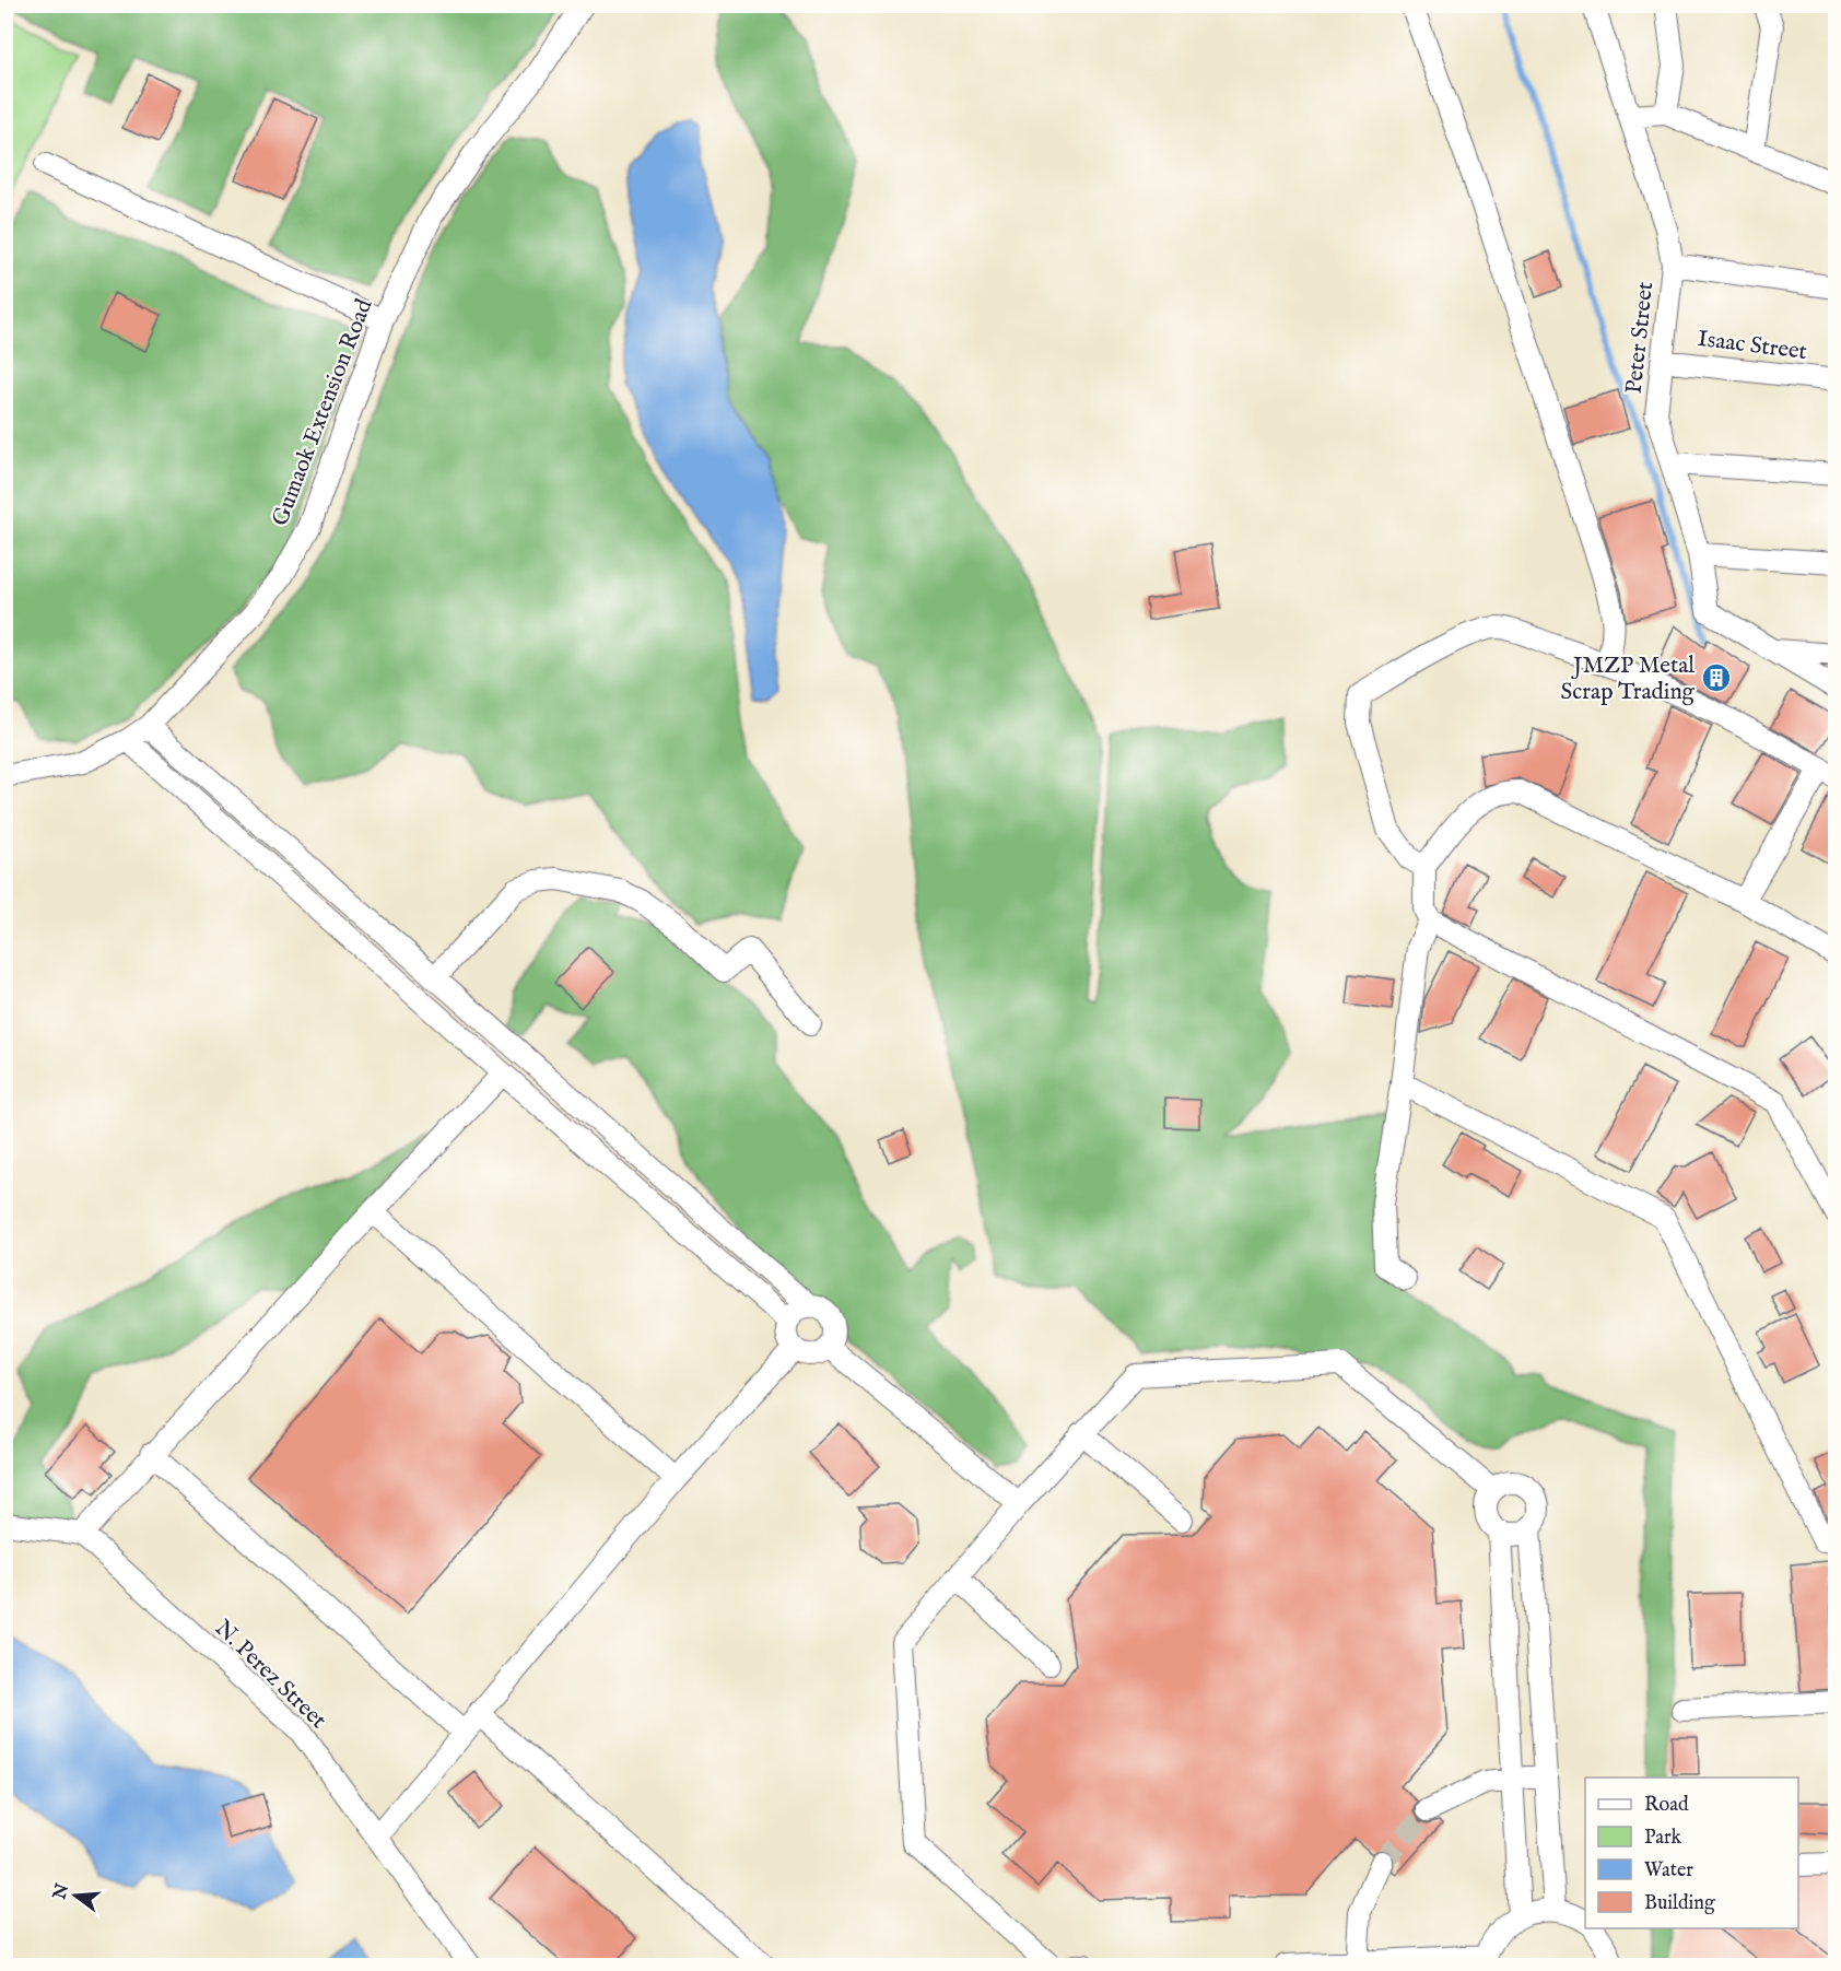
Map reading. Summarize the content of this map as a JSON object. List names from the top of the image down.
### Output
{
  "streets": {
    "street": [
      "Peter Street",
      "Isaac Street",
      "Gumaok Extension Road",
      "N. Perez Street"
    ]
  },
  "crossings": [
    ["Peter Street", "Isaac Street"]
  ],
  "places": {
    "building": ["JMZP Metal Scrap Trading"]
  },
  "legend": [
    "Road",
    "Park",
    "Water",
    "Building"
  ],
  "north": "left"
}
